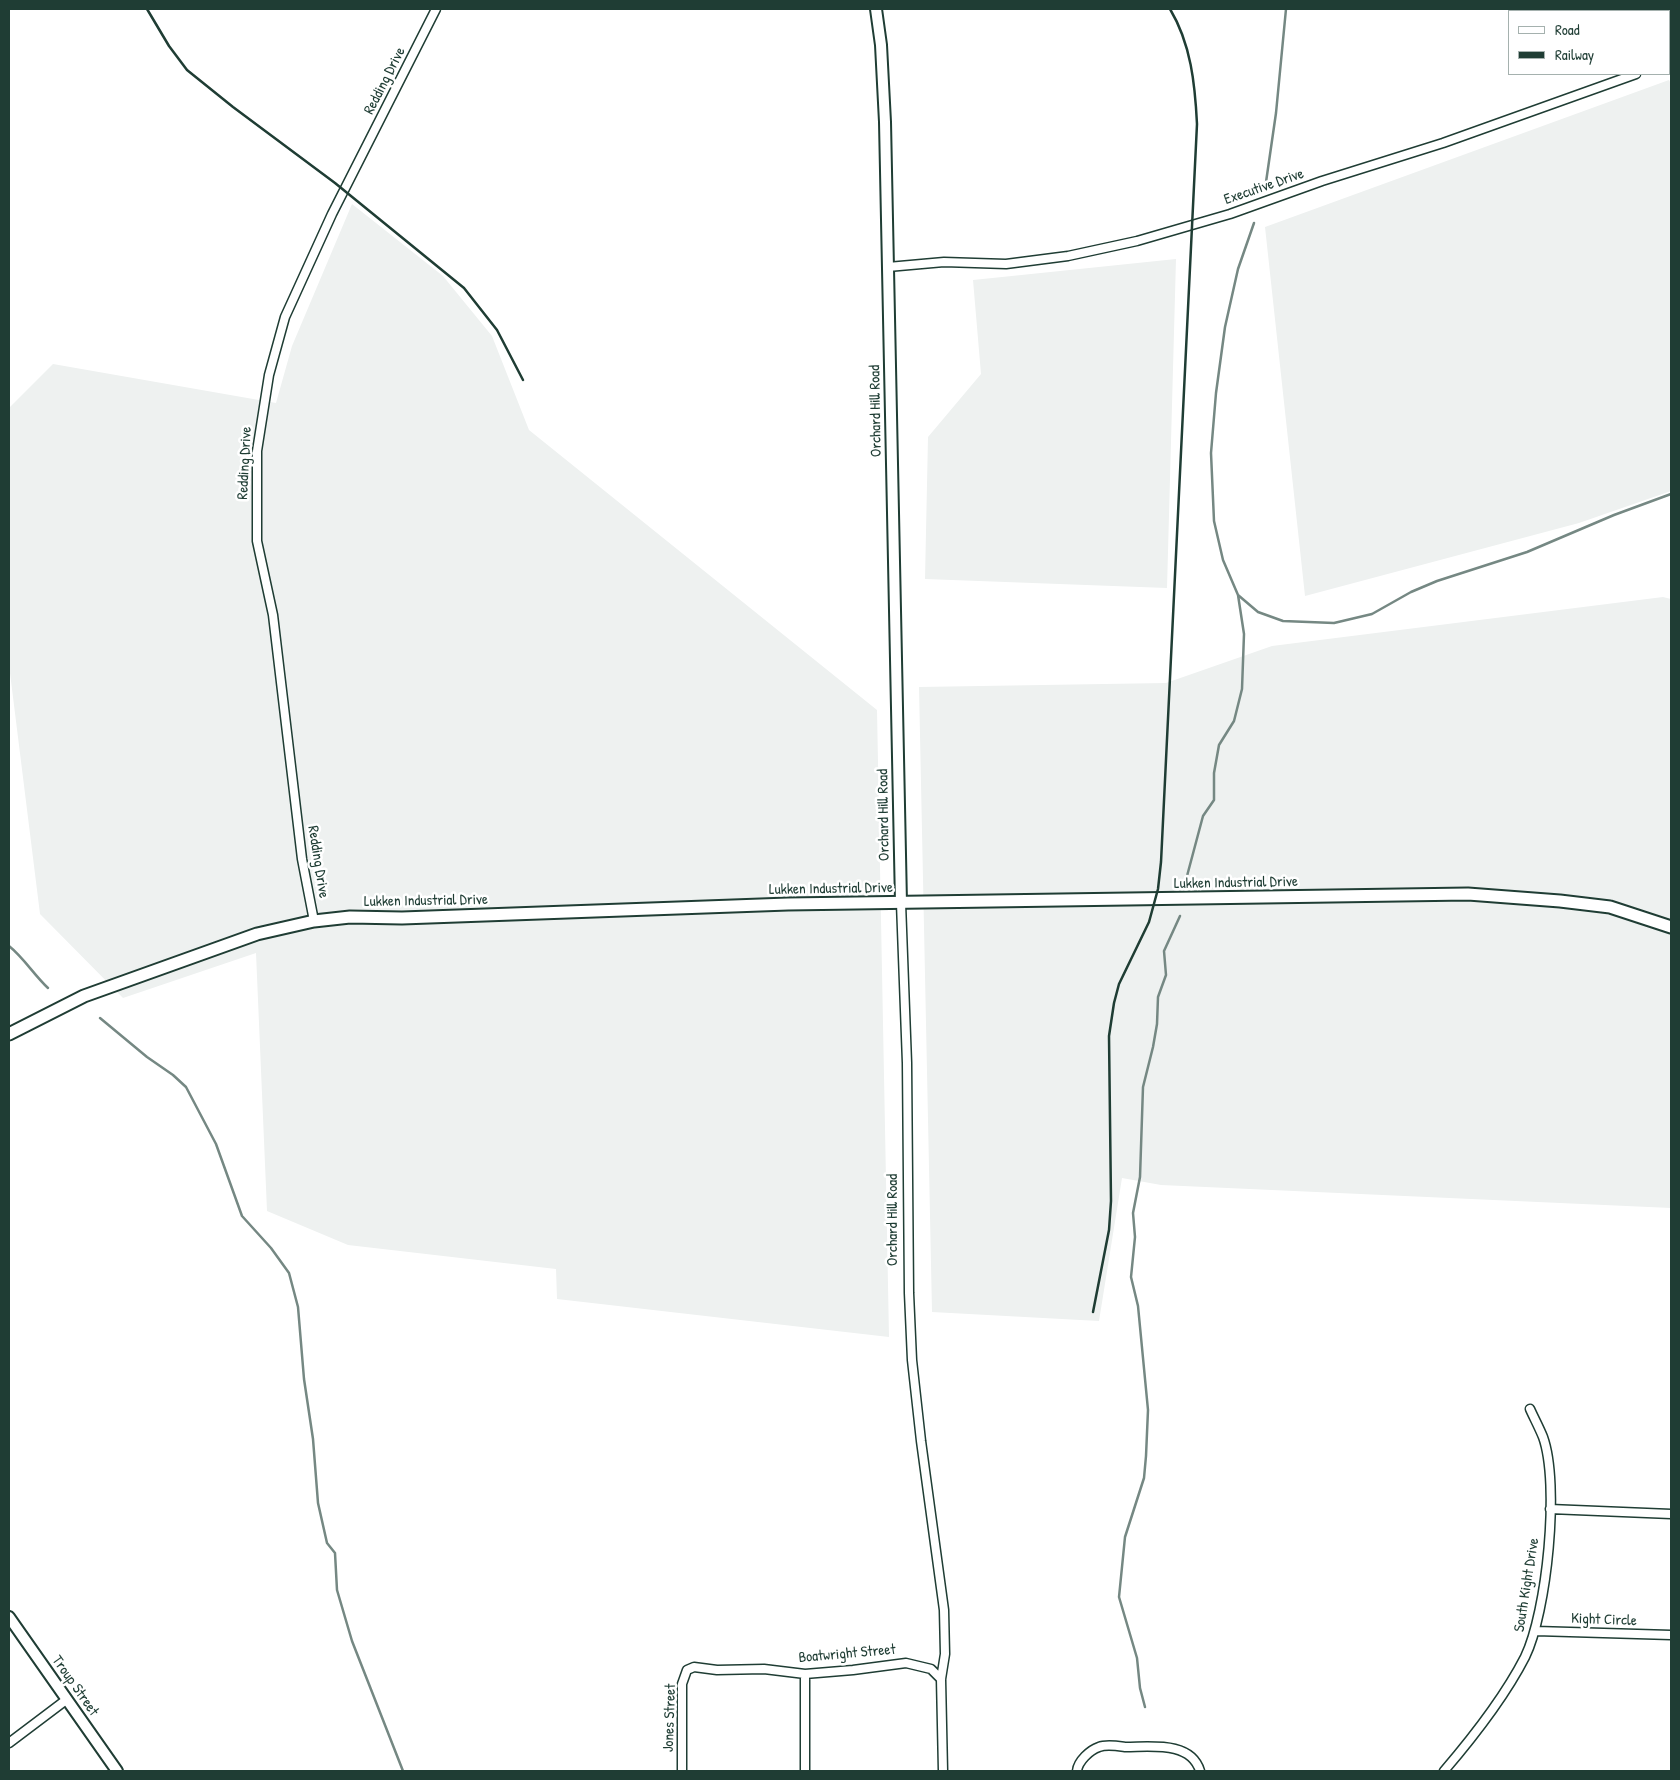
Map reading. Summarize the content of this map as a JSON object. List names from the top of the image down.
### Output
{
  "streets": {
    "main road": ["Lukken Industrial Drive"],
    "street": [
      "Redding Drive",
      "Executive Drive",
      "Orchard Hill Road",
      "South Kight Drive",
      "Kight Circle",
      "Boatwright Street",
      "Troup Street",
      "Jones Street"
    ]
  },
  "crossings": [
    ["Redding Drive", "Lukken Industrial Drive"],
    ["Executive Drive", "Orchard Hill Road"],
    ["Orchard Hill Road", "Lukken Industrial Drive"],
    ["Orchard Hill Road", "Boatwright Street"],
    ["South Kight Drive", "Kight Circle"],
    ["Boatwright Street", "Jones Street"]
  ],
  "legend": ["Road", "Railway"]
}
